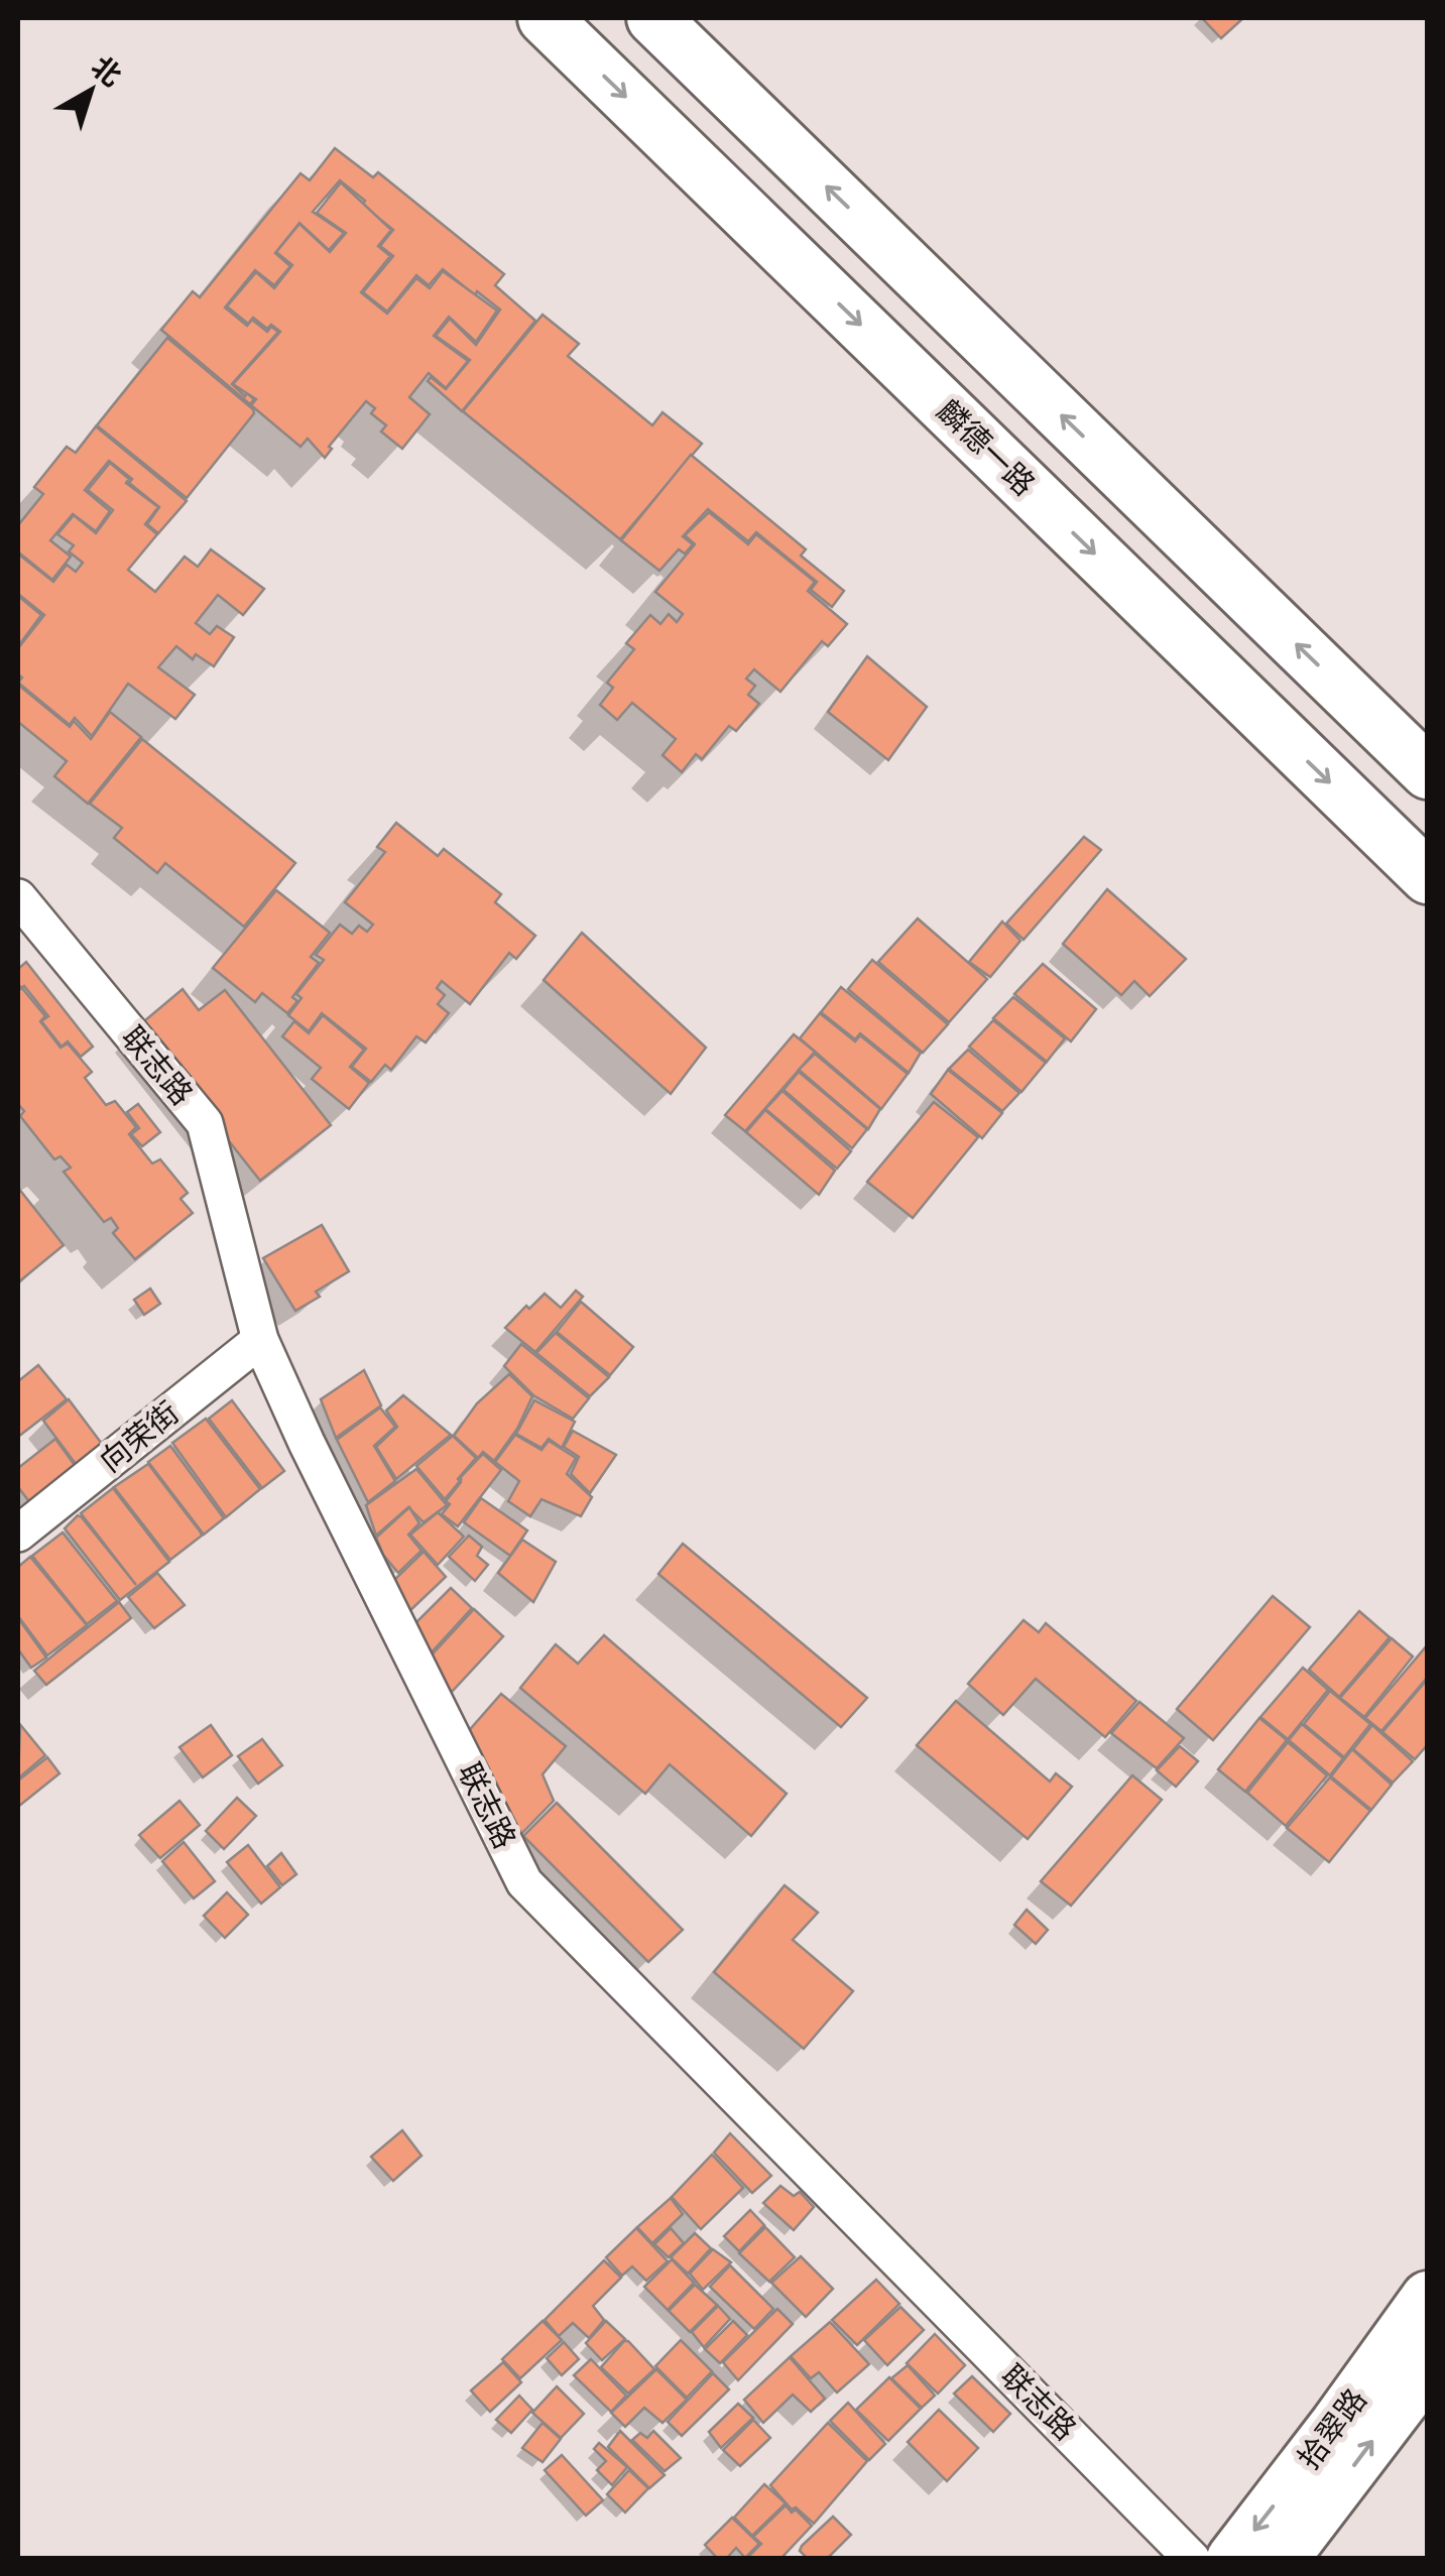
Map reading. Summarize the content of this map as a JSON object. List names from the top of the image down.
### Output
{
  "streets": {
    "main road": ["麟德一路", "拾翠路"],
    "street": ["联志路", "向荣街"]
  },
  "crossings": [
    ["联志路", "向荣街"]
  ],
  "north": "top right"
}
